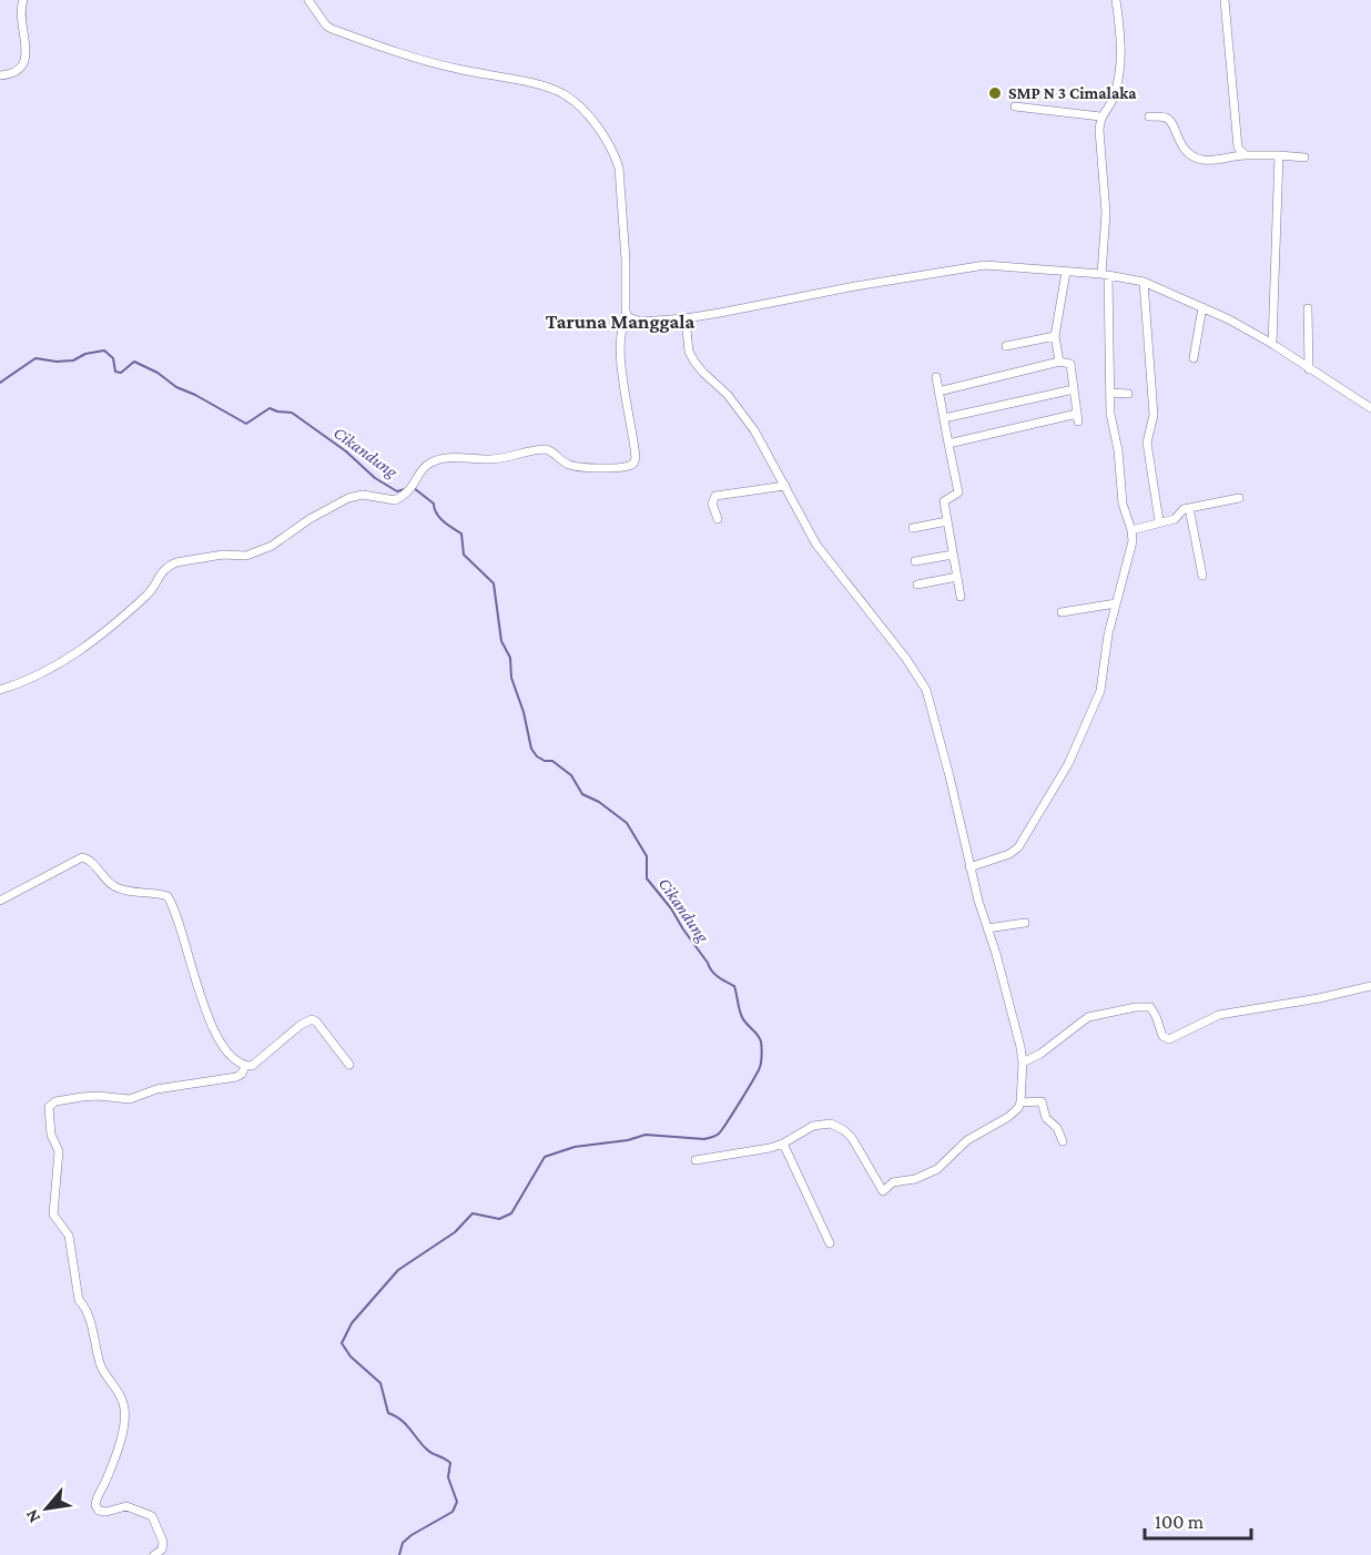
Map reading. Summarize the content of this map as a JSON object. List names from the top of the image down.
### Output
{
  "districts": ["Taruna Manggala"],
  "water": ["Cikandung"],
  "places": ["SMP N 3 Cimalaka"],
  "scale_bar": "100 m",
  "north": "bottom left"
}
